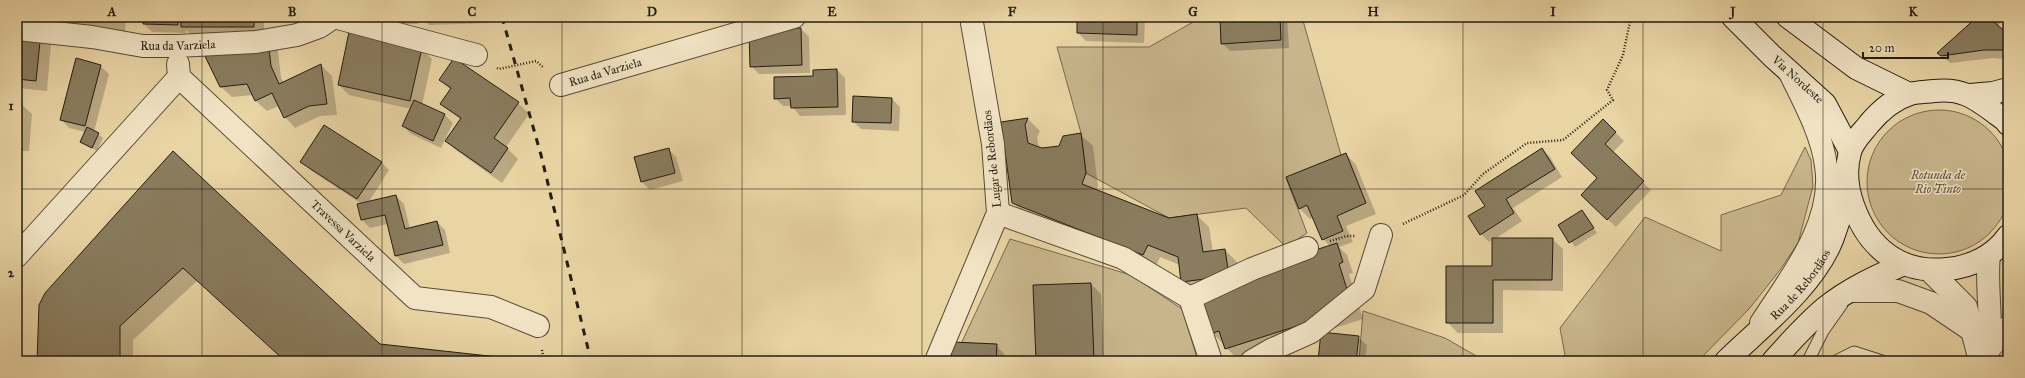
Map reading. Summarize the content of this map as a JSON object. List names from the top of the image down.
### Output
{
  "streets": {
    "street": [
      "Rua da Varziela",
      "Via Nordeste",
      "Lugar de Rebordãos",
      "Travessa Varziela",
      "Rua de Rebordãos"
    ]
  },
  "crossings": [
    ["Via Nordeste", "Rua de Rebordãos"]
  ],
  "parks": ["Rotunda de Rio Tinto"],
  "scale_bar": "20 m",
  "grid": {
    "columns": [
      "A",
      "B",
      "C",
      "D",
      "E",
      "F",
      "G",
      "H",
      "I",
      "J",
      "K"
    ],
    "rows": ["1", "2"]
  }
}
